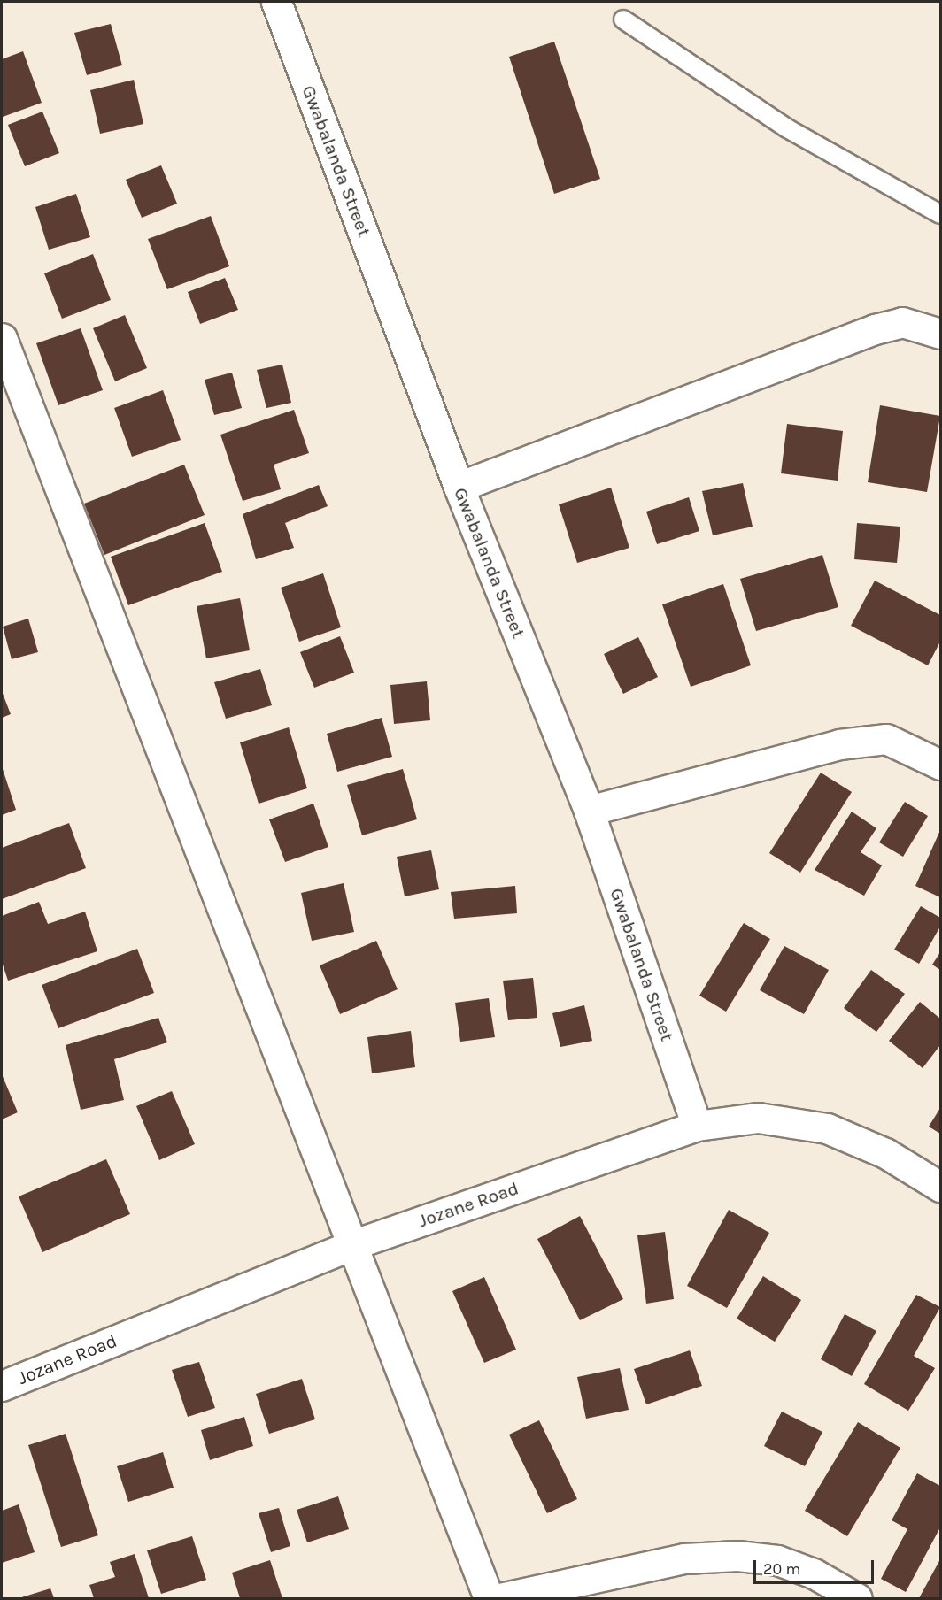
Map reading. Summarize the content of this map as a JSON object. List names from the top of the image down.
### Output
{
  "streets": {
    "street": ["Gwabalanda Street", "Jozane Road"]
  },
  "crossings": [
    ["Gwabalanda Street", "Jozane Road"]
  ],
  "scale_bar": "20 m"
}
